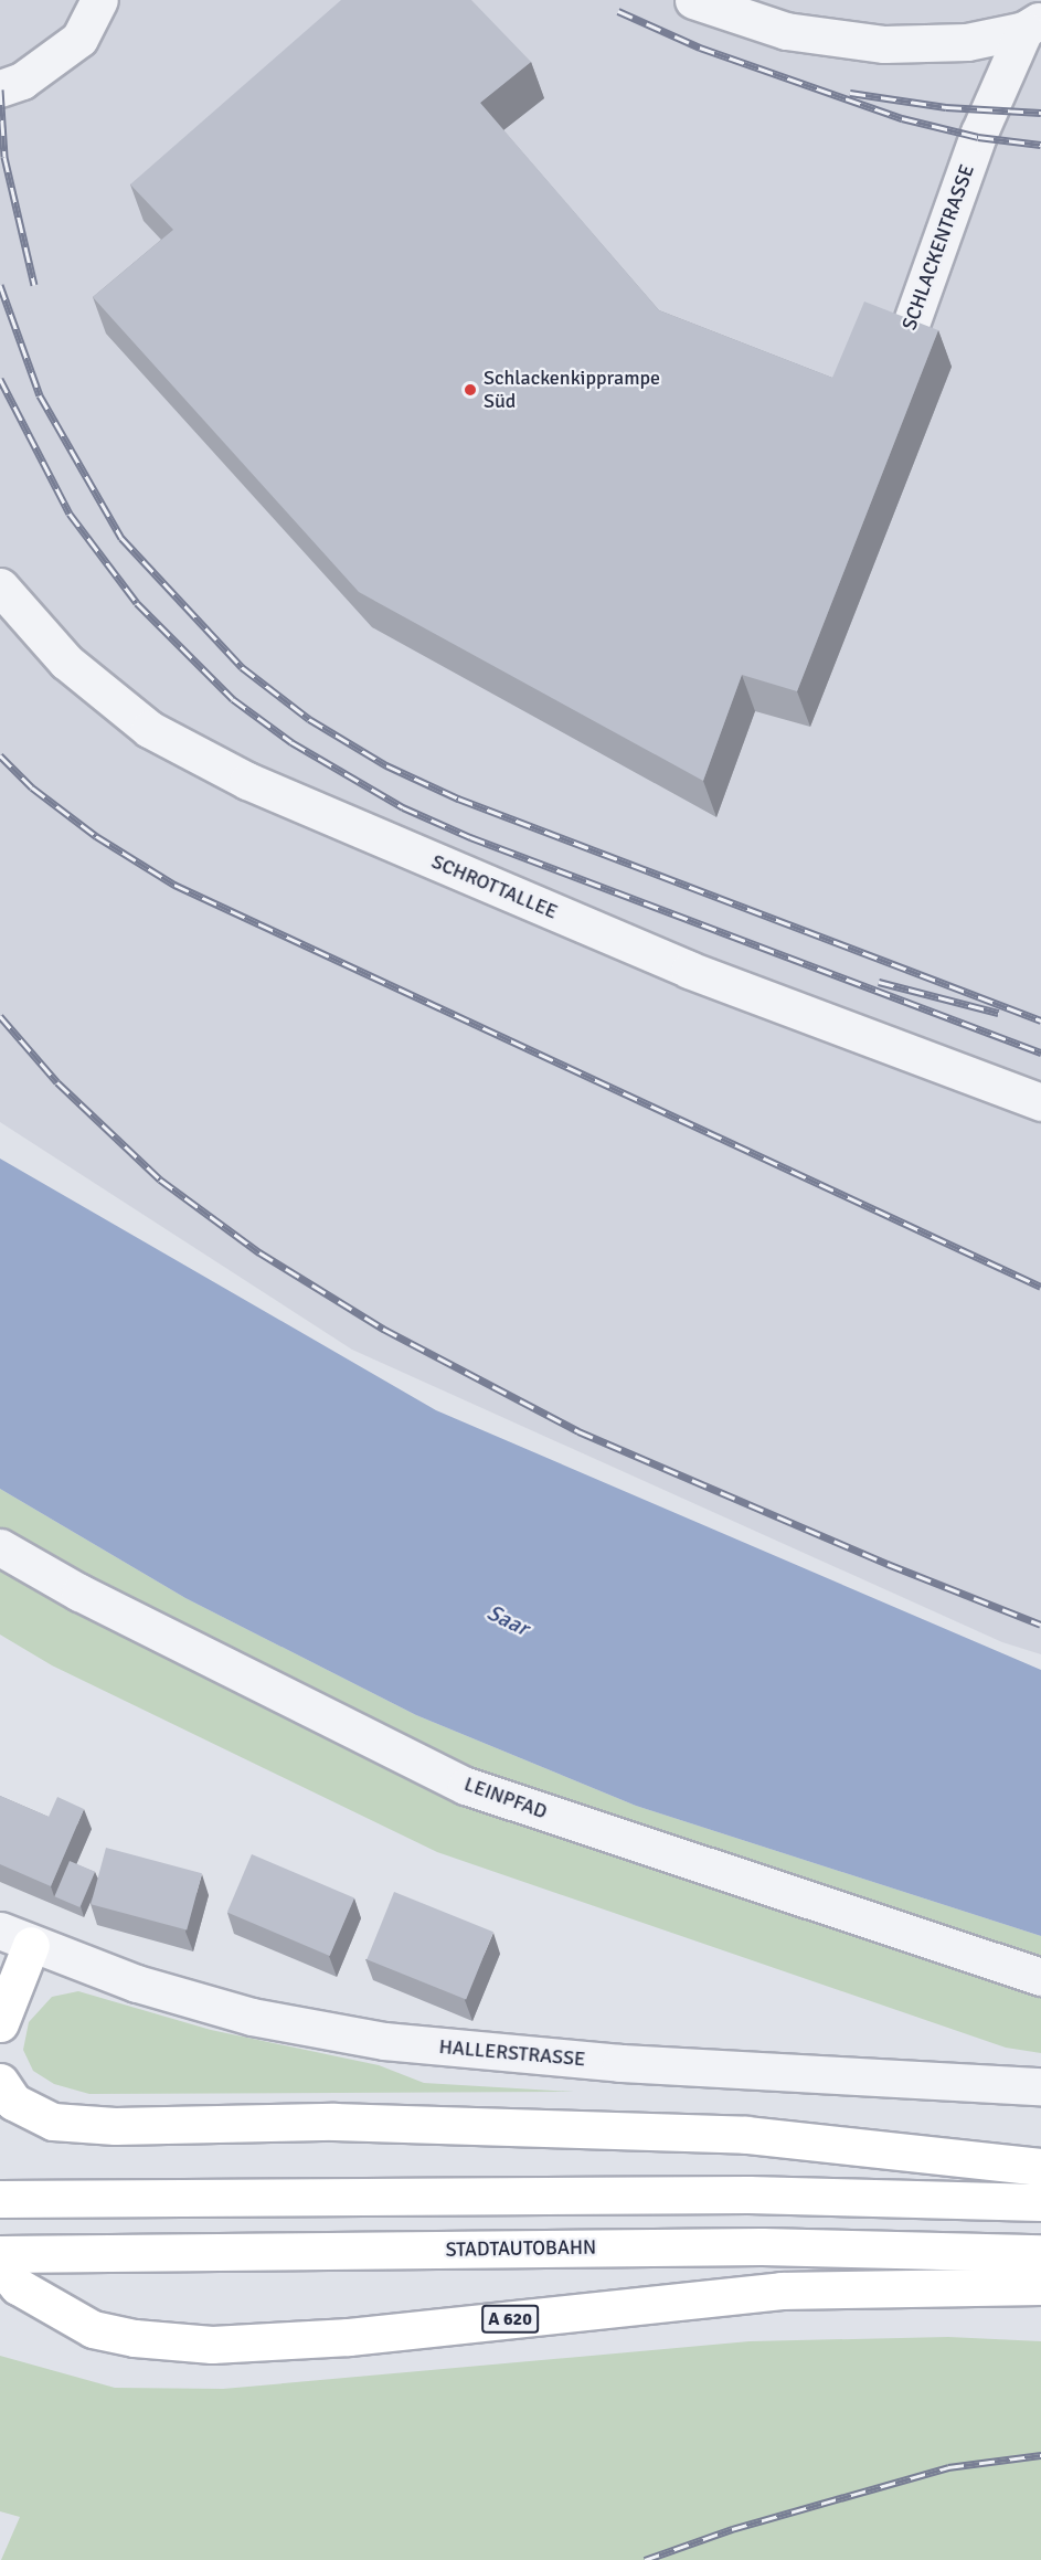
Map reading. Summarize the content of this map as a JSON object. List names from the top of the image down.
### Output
{
  "streets": {
    "highway": ["STADTAUTOBAHN", "A 620"],
    "street": [
      "SCHLACKENTRASSE",
      "SCHROTTALLEE",
      "LEINPFAD",
      "HALLERSTRASSE"
    ]
  },
  "water": ["Saar"],
  "places": ["Schlackenkipprampe Süd"]
}
